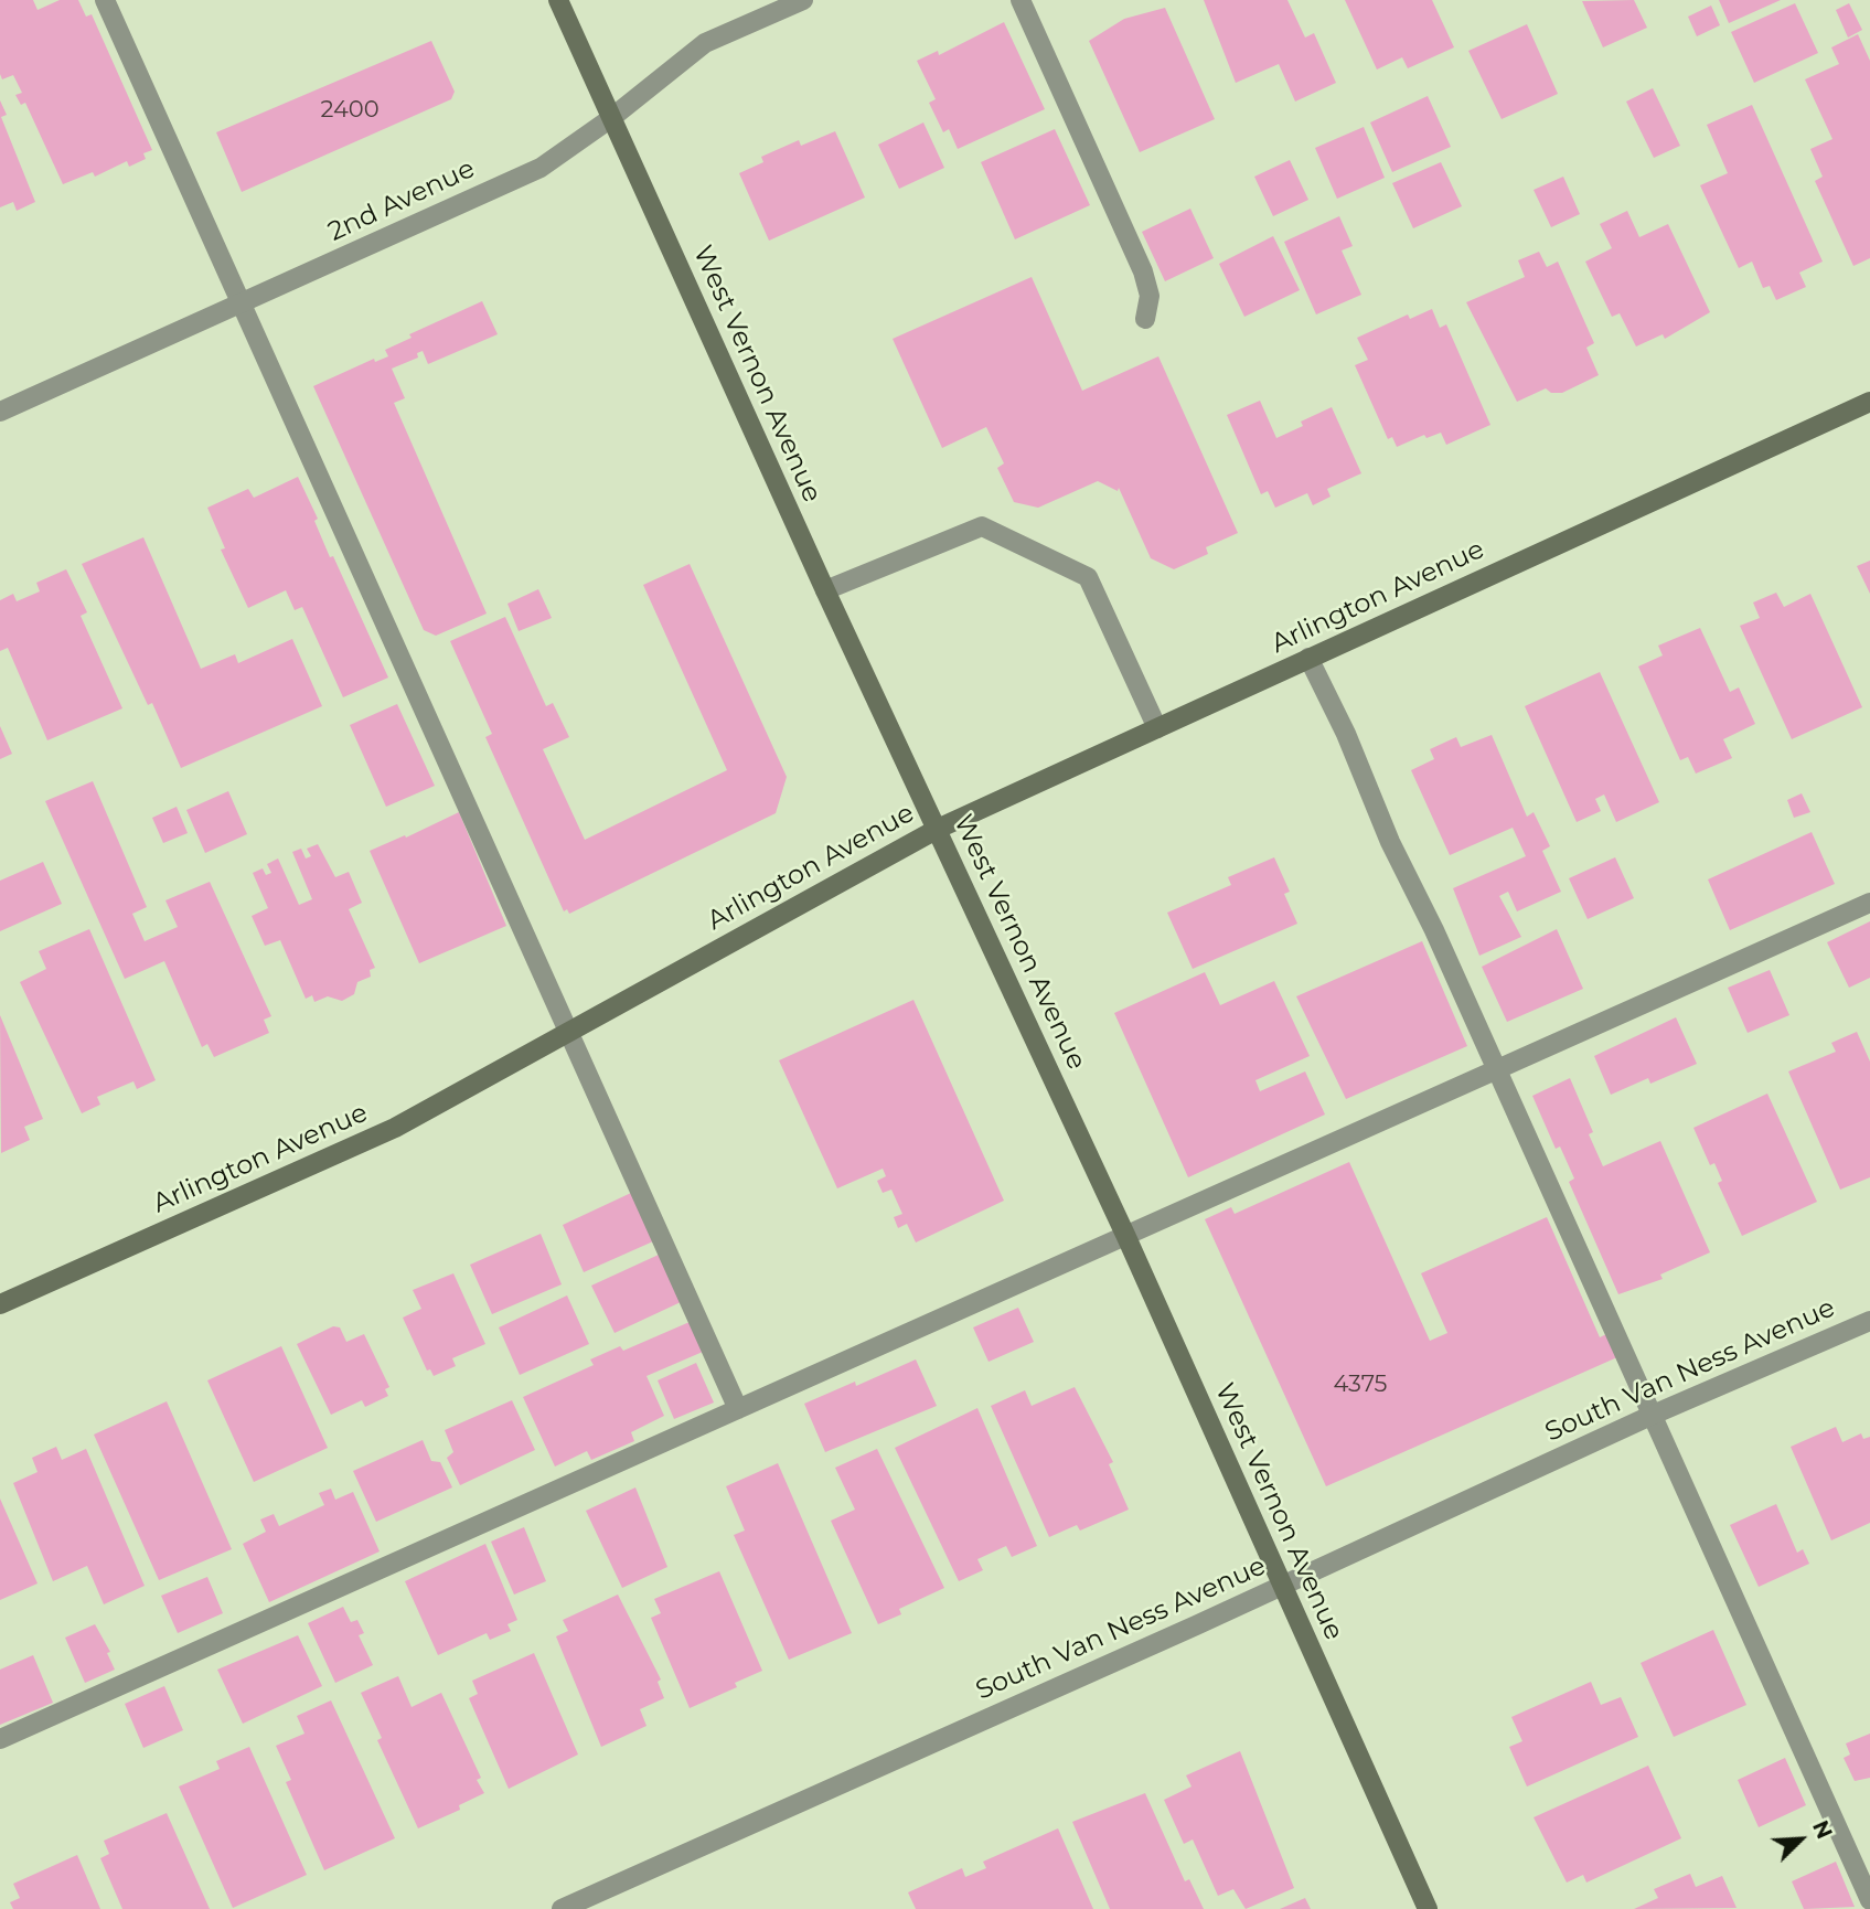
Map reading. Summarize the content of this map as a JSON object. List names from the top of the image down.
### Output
{
  "streets": {
    "main road": ["West Vernon Avenue", "Arlington Avenue"],
    "street": ["2nd Avenue", "South Van Ness Avenue"]
  },
  "crossings": [
    ["2nd Avenue", "West Vernon Avenue"],
    ["West Vernon Avenue", "Arlington Avenue"],
    ["West Vernon Avenue", "South Van Ness Avenue"]
  ],
  "house_numbers": ["2400", "4375"],
  "north": "top right"
}
